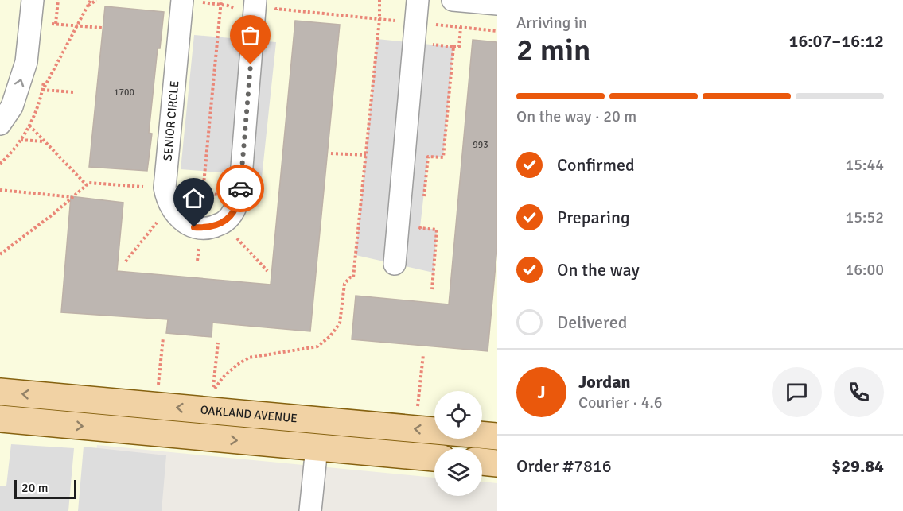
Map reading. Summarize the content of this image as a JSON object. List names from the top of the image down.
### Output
{
  "streets": {
    "main road": ["OAKLAND AVENUE"],
    "lane": ["SENIOR CIRCLE"]
  },
  "house_numbers": ["1700", "993"],
  "scale_bar": "20 m",
  "page": {
    "heading": ["2 min", "Arriving in", "16:07–16:12"],
    "panel": [
      "Jordan",
      "Courier · 4.6",
      "Order #7816",
      "$29.84"
    ],
    "bar": "On the way · 20 m",
    "list": [
      ["Confirmed", "15:44"],
      ["Preparing", "15:52"],
      ["On the way", "16:00"],
      "Delivered"
    ],
    "round": "J",
    "scale": "20 m"
  }
}
